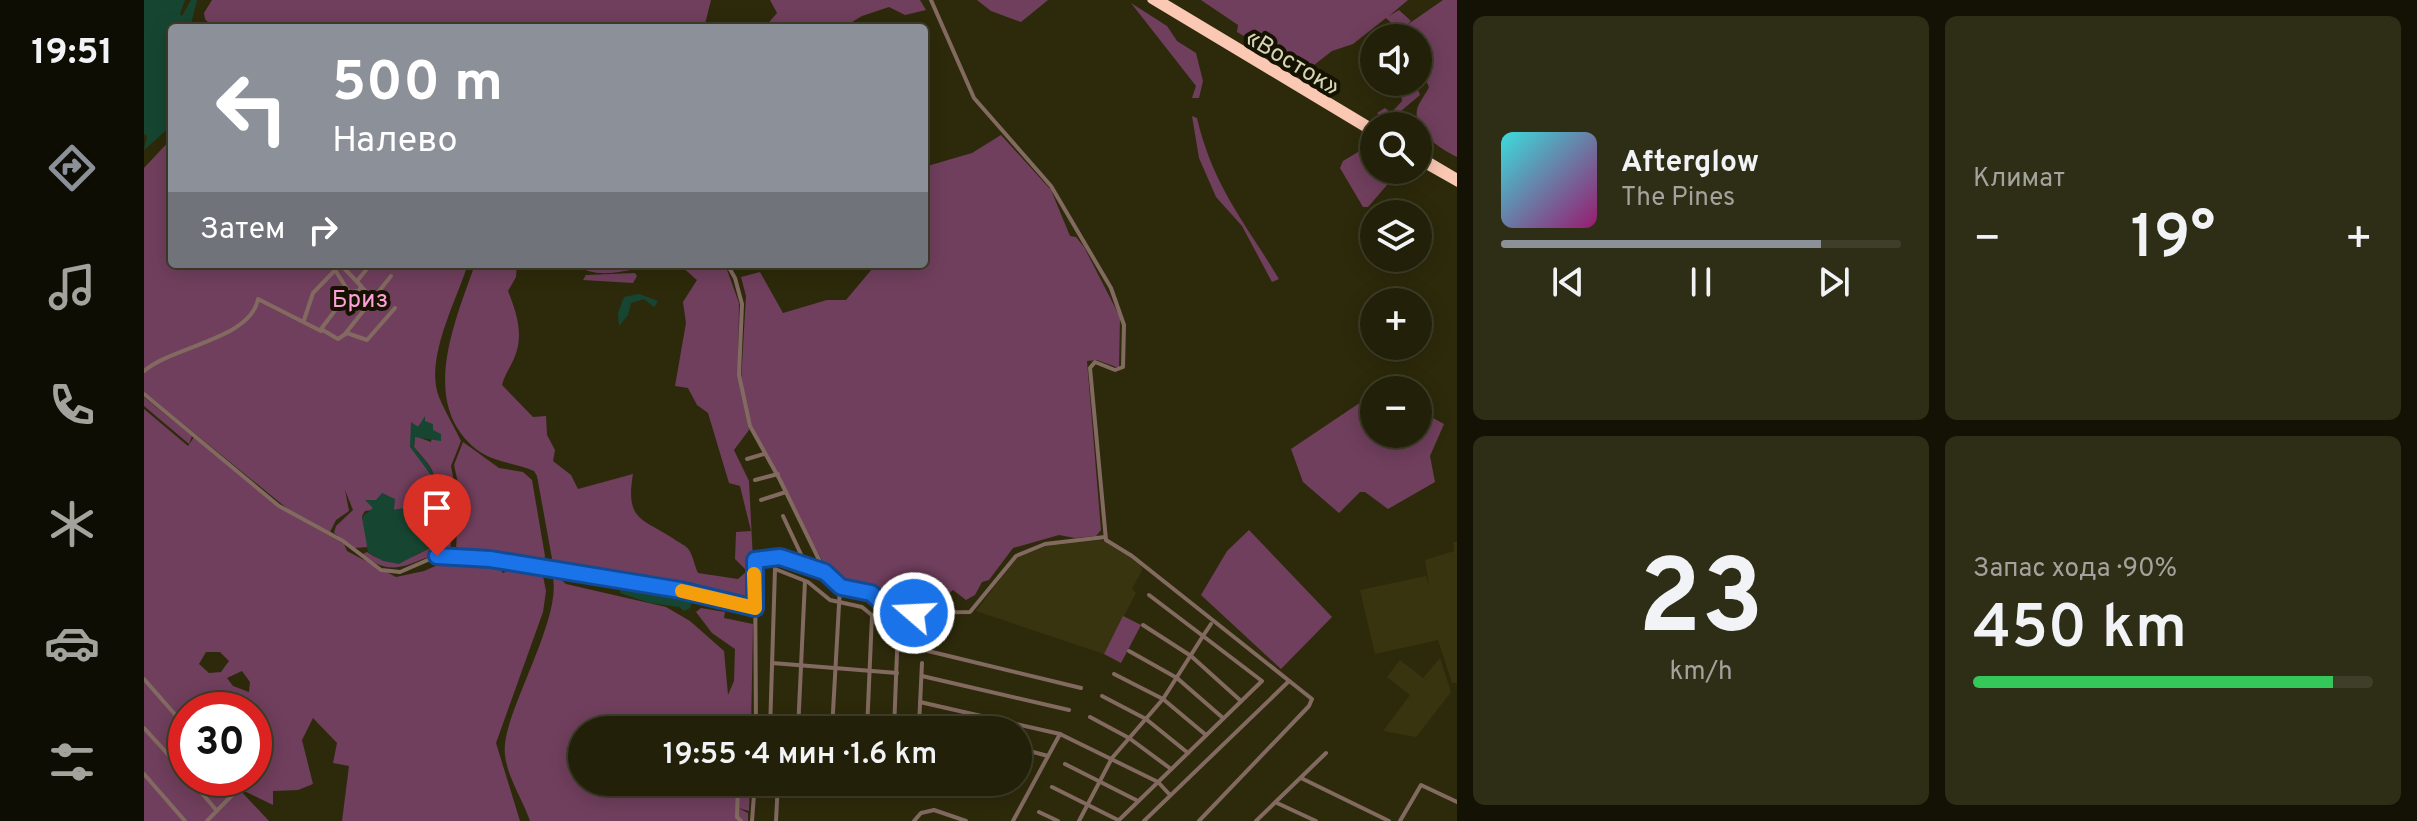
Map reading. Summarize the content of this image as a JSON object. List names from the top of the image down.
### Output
{
  "streets": {
    "highway": ["«Восток»"]
  },
  "parks": ["Бриз"],
  "page": {
    "tabs": "19:51",
    "tile": [
      "Климат",
      ["23", "km/h"],
      ["Запас хода · 90%", "450 km"]
    ],
    "map_buttons": ["+", "−"],
    "turn": ["500 m", "Налево"],
    "song": ["Afterglow", "The Pines"],
    "then": "Затем",
    "heat": ["−", "19°", "+"],
    "limit": "30",
    "trip": "19:55 · 4 мин · 1.6 km"
  }
}
